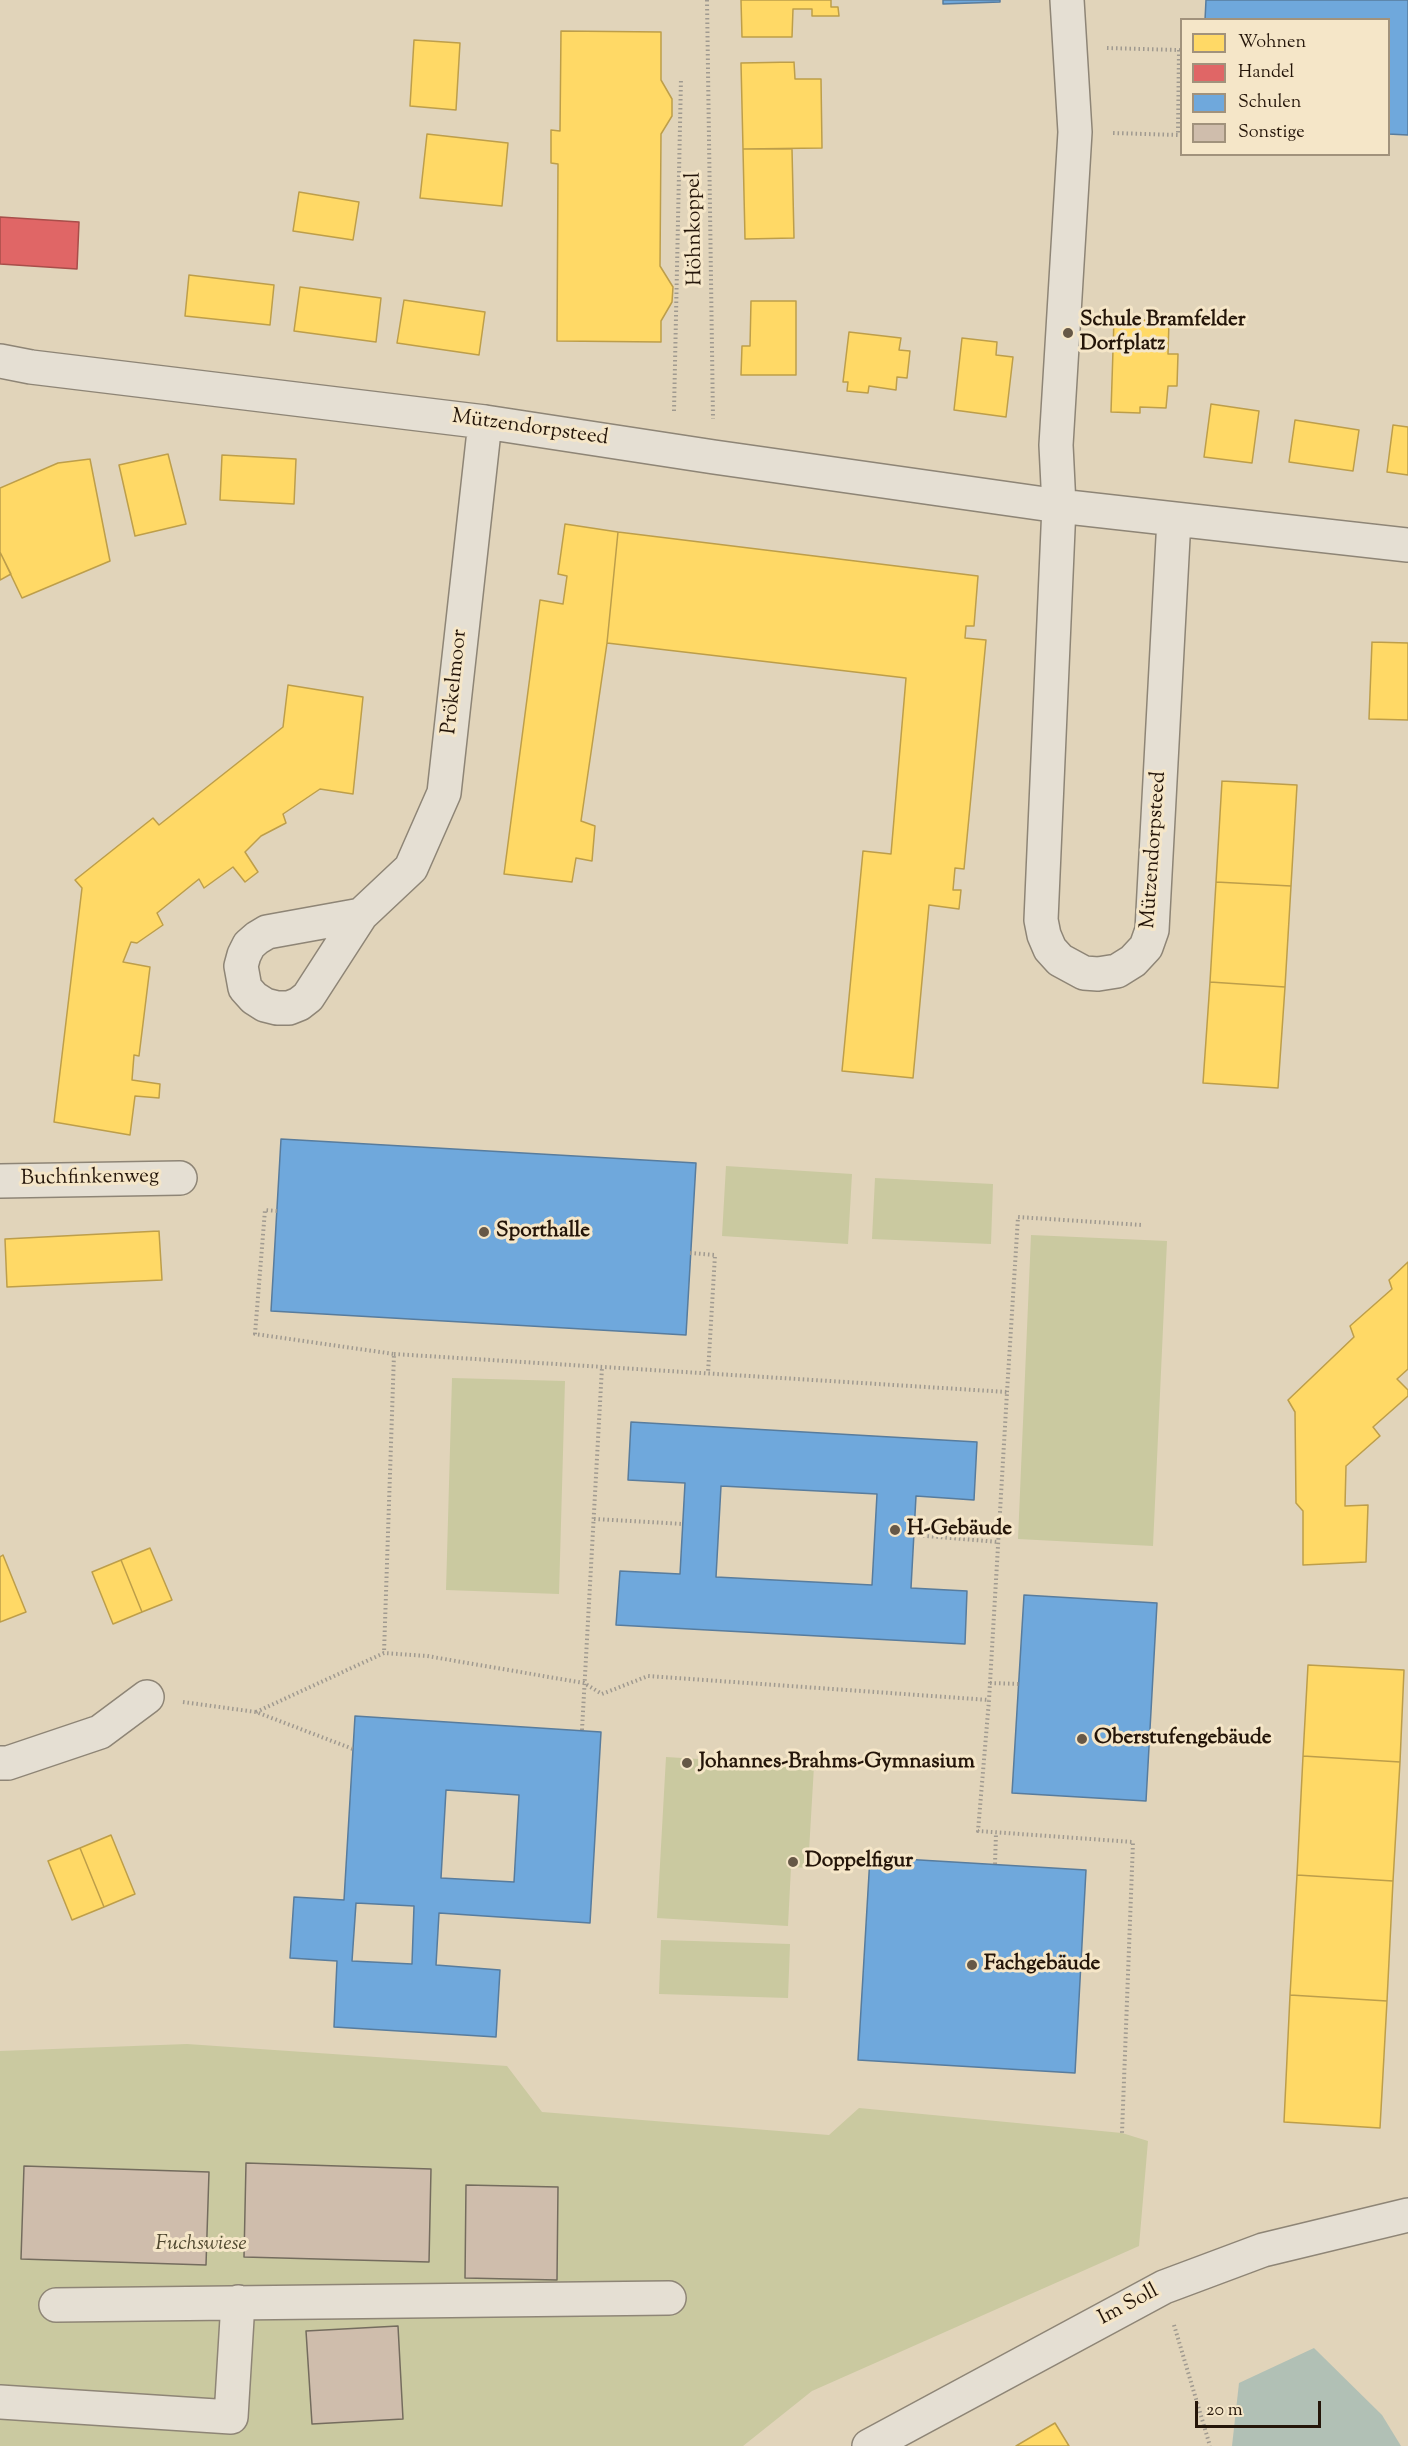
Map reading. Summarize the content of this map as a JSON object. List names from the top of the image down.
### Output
{
  "streets": {
    "street": [
      "Mützendorpsteed",
      "Prökelmoor",
      "Buchfinkenweg",
      "Im Soll"
    ],
    "path": ["Höhnkoppel"]
  },
  "crossings": [
    ["Höhnkoppel", "Mützendorpsteed"],
    ["Mützendorpsteed", "Prökelmoor"]
  ],
  "parks": ["Fuchswiese"],
  "places": [
    "Schule Bramfelder Dorfplatz",
    "Sporthalle",
    "H-Gebäude",
    "Oberstufengebäude",
    "Johannes-Brahms-Gymnasium",
    "Doppelfigur",
    "Fachgebäude"
  ],
  "legend": [
    "Wohnen",
    "Handel",
    "Schulen",
    "Sonstige"
  ],
  "scale_bar": "20 m"
}
